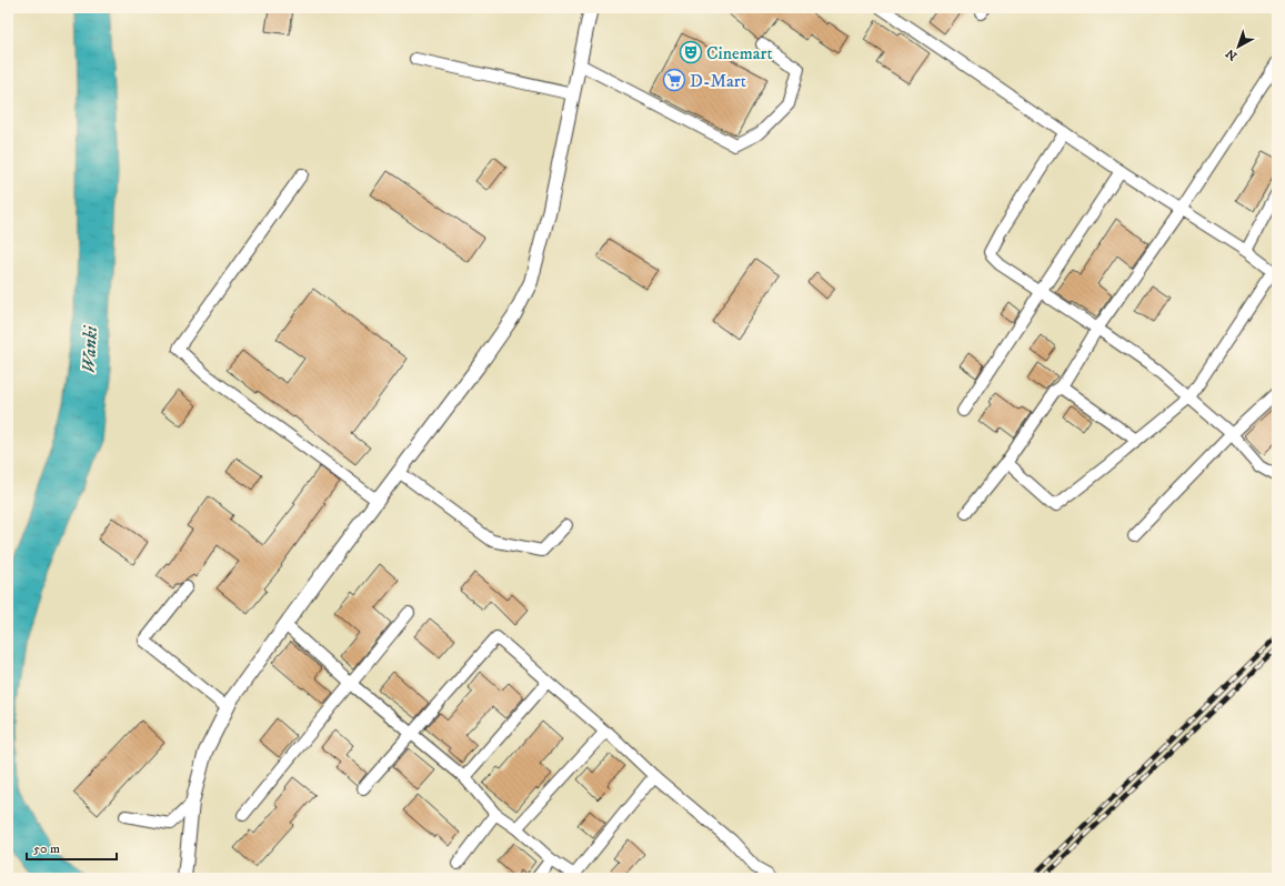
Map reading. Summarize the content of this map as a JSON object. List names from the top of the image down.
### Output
{
  "water": ["Wanki"],
  "places": {
    "theatre": ["Cinemart"],
    "supermarket": ["D-Mart"]
  },
  "scale_bar": "50 m",
  "north": "bottom left"
}
